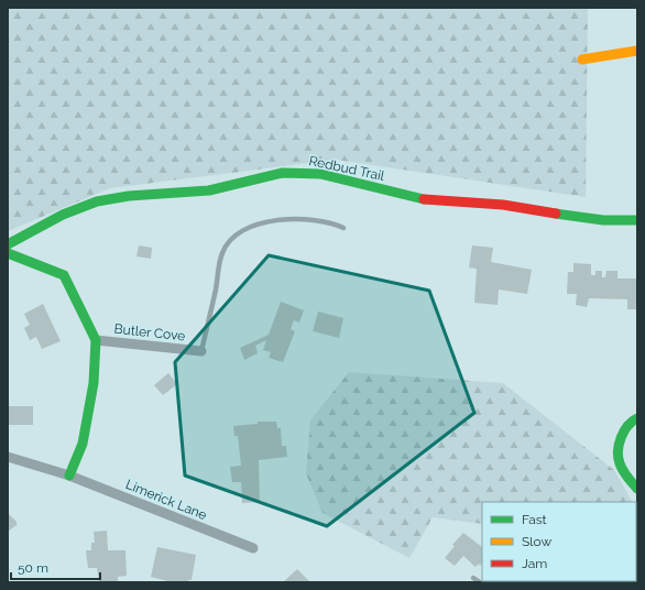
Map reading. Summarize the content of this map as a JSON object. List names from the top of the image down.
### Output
{
  "streets": {
    "street": ["Redbud Trail", "Butler Cove", "Limerick Lane"]
  },
  "legend": ["Fast", "Slow", "Jam"],
  "scale_bar": "50 m"
}
